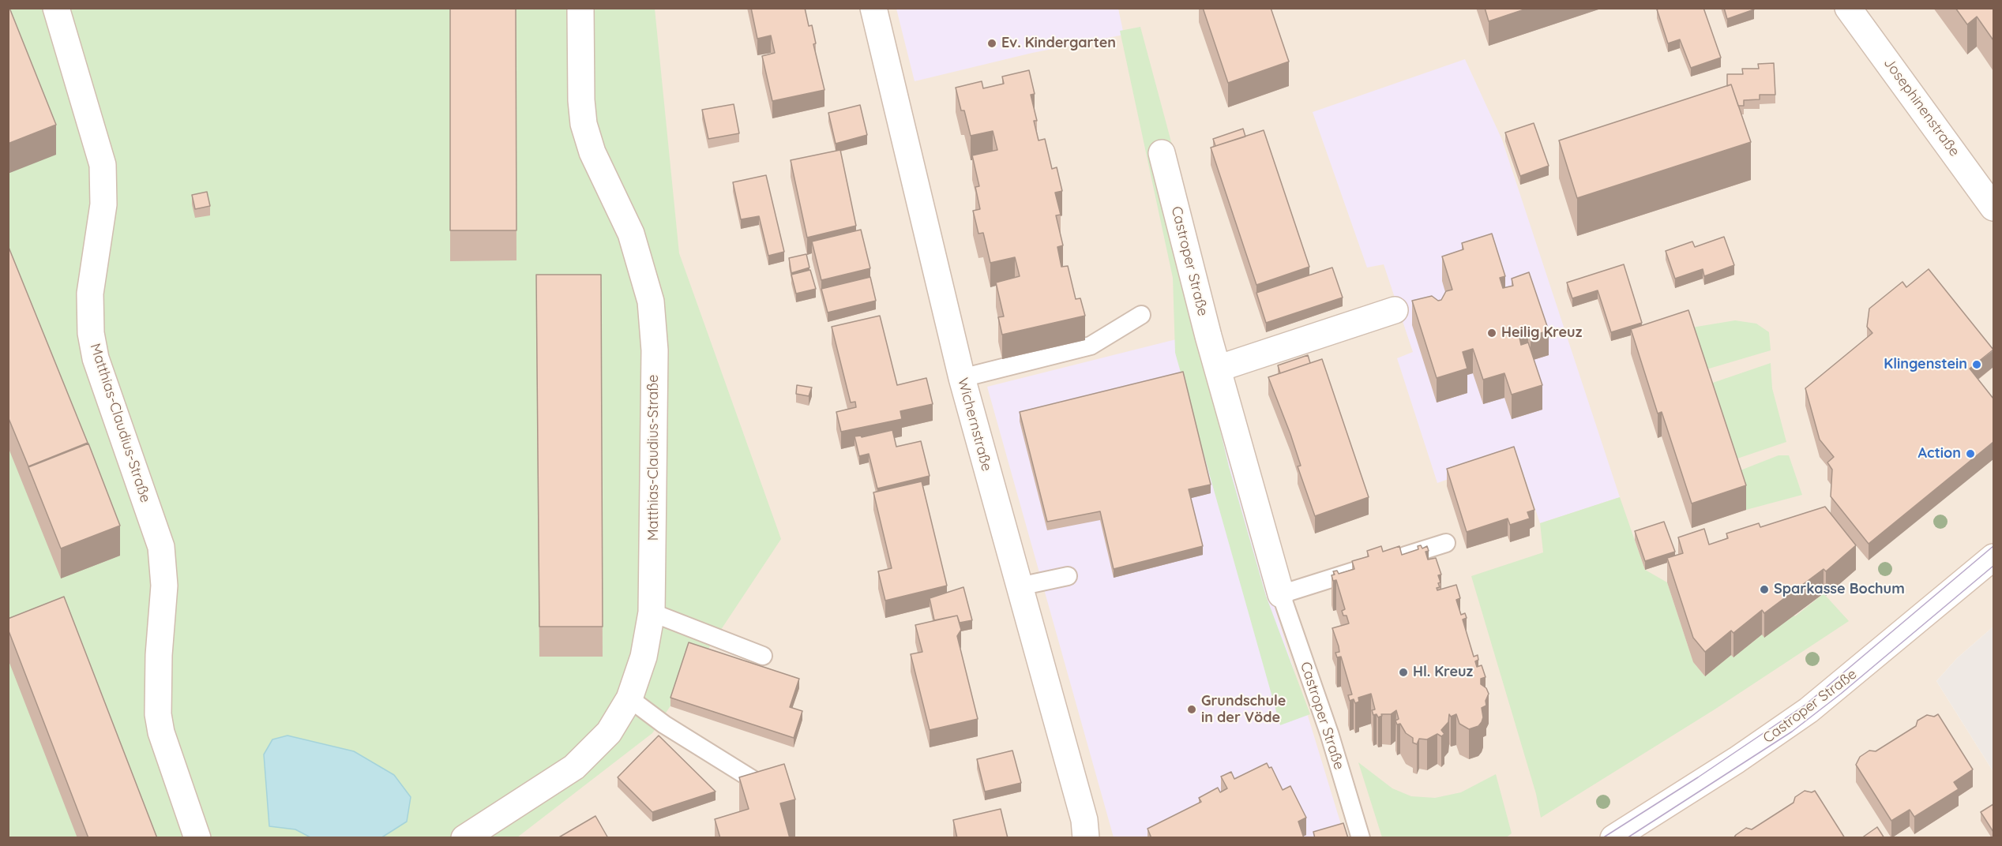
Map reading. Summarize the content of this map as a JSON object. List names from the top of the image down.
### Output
{
  "streets": {
    "street": [
      "Josephinenstraße",
      "Castroper Straße",
      "Matthias-Claudius-Straße",
      "Wichernstraße"
    ]
  },
  "places": [
    "Ev. Kindergarten",
    "Heilig Kreuz",
    "Klingenstein",
    "Action",
    "Sparkasse Bochum",
    "Hl. Kreuz",
    "Grundschule in der Vöde"
  ]
}
